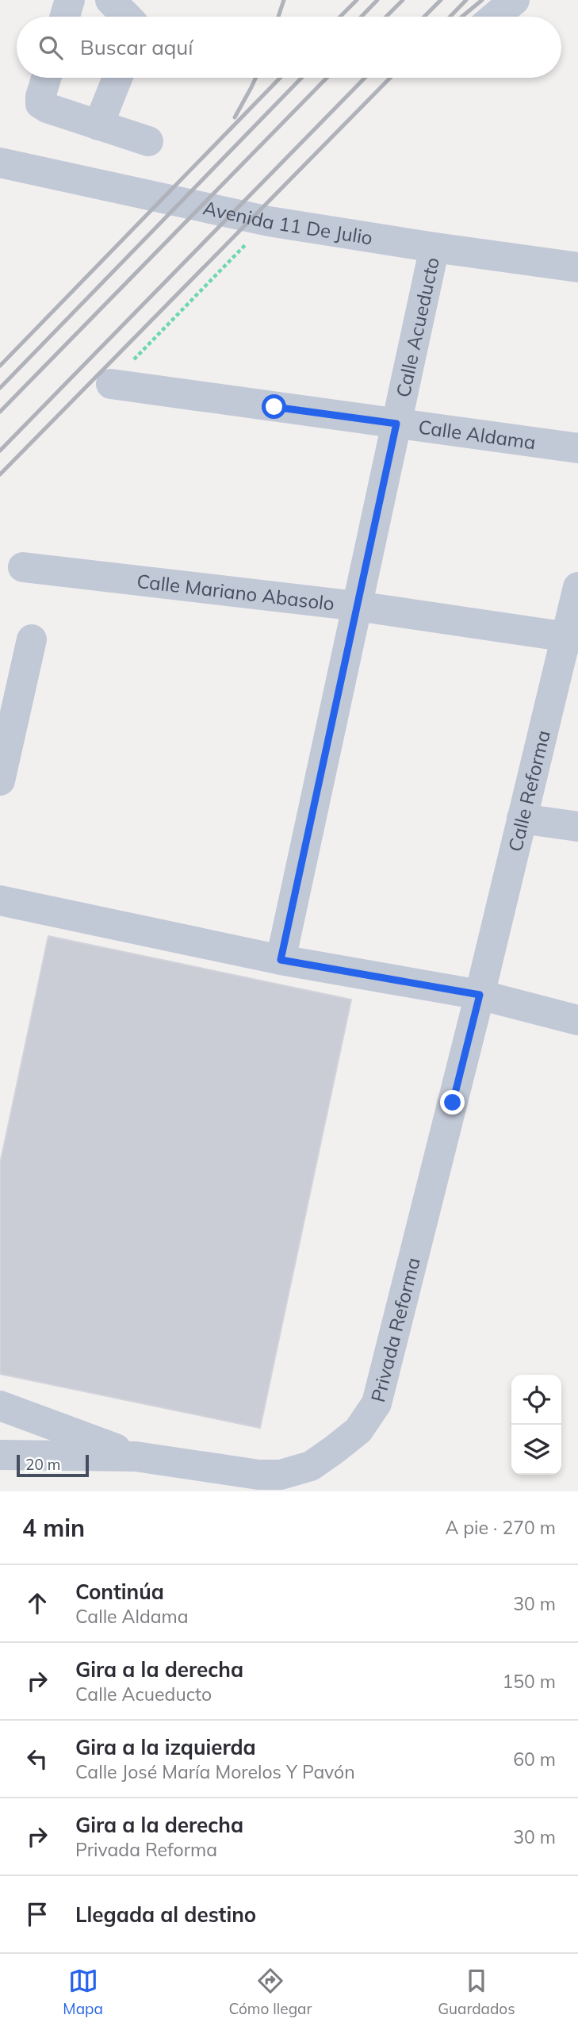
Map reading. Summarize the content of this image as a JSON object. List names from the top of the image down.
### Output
{
  "streets": {
    "street": [
      "Avenida 11 De Julio",
      "Calle Acueducto",
      "Calle Aldama",
      "Calle Mariano Abasolo",
      "Calle Reforma",
      "Privada Reforma"
    ]
  },
  "crossings": [
    ["Avenida 11 De Julio", "Calle Acueducto"],
    ["Calle Acueducto", "Calle Aldama"],
    ["Calle Acueducto", "Calle Mariano Abasolo"],
    ["Calle Mariano Abasolo", "Calle Reforma"],
    ["Calle Reforma", "Privada Reforma"]
  ],
  "scale_bar": "20 m",
  "page": {
    "search": "Buscar aquí",
    "scale": "20 m",
    "heading": ["4 min", "A pie · 270 m"],
    "list": [
      ["Continúa", "Calle Aldama", "30 m"],
      ["Gira a la derecha", "Calle Acueducto", "150 m"],
      ["Gira a la izquierda", "Calle José María Morelos Y Pavón", "60 m"],
      ["Gira a la derecha", "Privada Reforma", "30 m"],
      "Llegada al destino"
    ],
    "nav": ["Mapa", "Cómo llegar", "Guardados"]
  }
}
